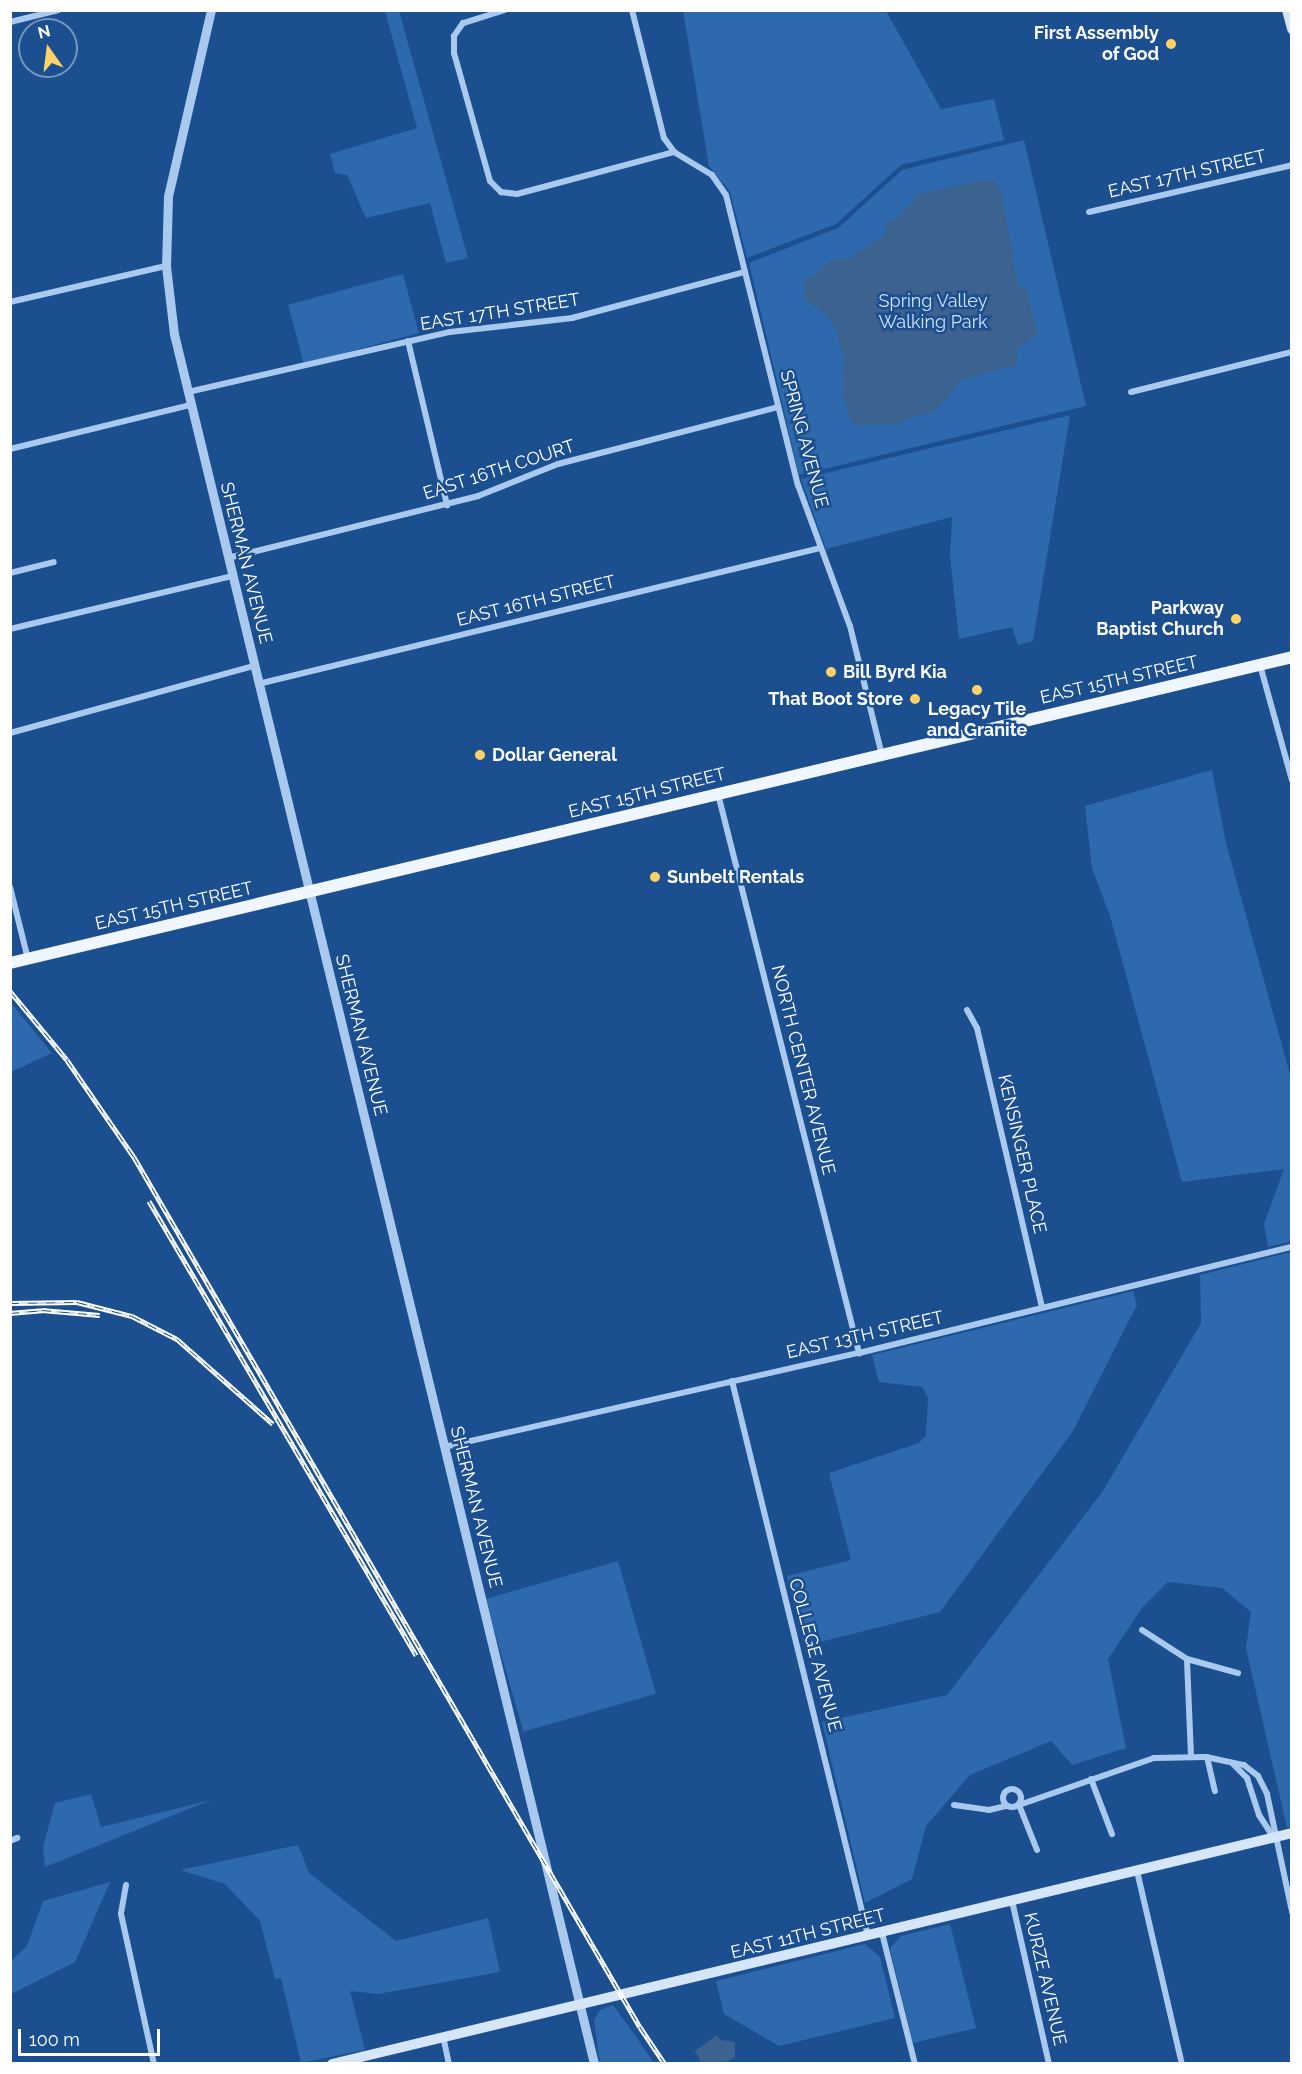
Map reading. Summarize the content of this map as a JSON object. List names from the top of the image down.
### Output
{
  "streets": {
    "main road": ["EAST 15TH STREET", "EAST 11TH STREET"],
    "street": [
      "EAST 17TH STREET",
      "SPRING AVENUE",
      "EAST 16TH COURT",
      "SHERMAN AVENUE",
      "EAST 16TH STREET",
      "NORTH CENTER AVENUE",
      "KENSINGER PLACE",
      "EAST 13TH STREET",
      "COLLEGE AVENUE",
      "KURZE AVENUE"
    ]
  },
  "crossings": [
    ["EAST 17TH STREET", "SPRING AVENUE"],
    ["EAST 17TH STREET", "SHERMAN AVENUE"],
    ["SPRING AVENUE", "EAST 16TH COURT"],
    ["SPRING AVENUE", "EAST 16TH STREET"],
    ["SPRING AVENUE", "EAST 15TH STREET"],
    ["EAST 16TH COURT", "SHERMAN AVENUE"],
    ["SHERMAN AVENUE", "EAST 16TH STREET"],
    ["SHERMAN AVENUE", "EAST 15TH STREET"],
    ["SHERMAN AVENUE", "EAST 13TH STREET"],
    ["SHERMAN AVENUE", "EAST 11TH STREET"],
    ["EAST 15TH STREET", "NORTH CENTER AVENUE"],
    ["NORTH CENTER AVENUE", "EAST 13TH STREET"],
    ["KENSINGER PLACE", "EAST 13TH STREET"],
    ["EAST 13TH STREET", "COLLEGE AVENUE"],
    ["COLLEGE AVENUE", "EAST 11TH STREET"],
    ["EAST 11TH STREET", "KURZE AVENUE"]
  ],
  "parks": ["Spring Valley Walking Park"],
  "places": [
    "First Assembly of God",
    "Parkway Baptist Church",
    "Bill Byrd Kia",
    "Legacy Tile and Granite",
    "That Boot Store",
    "Dollar General",
    "Sunbelt Rentals"
  ],
  "scale_bar": "100 m",
  "north": "top"
}
